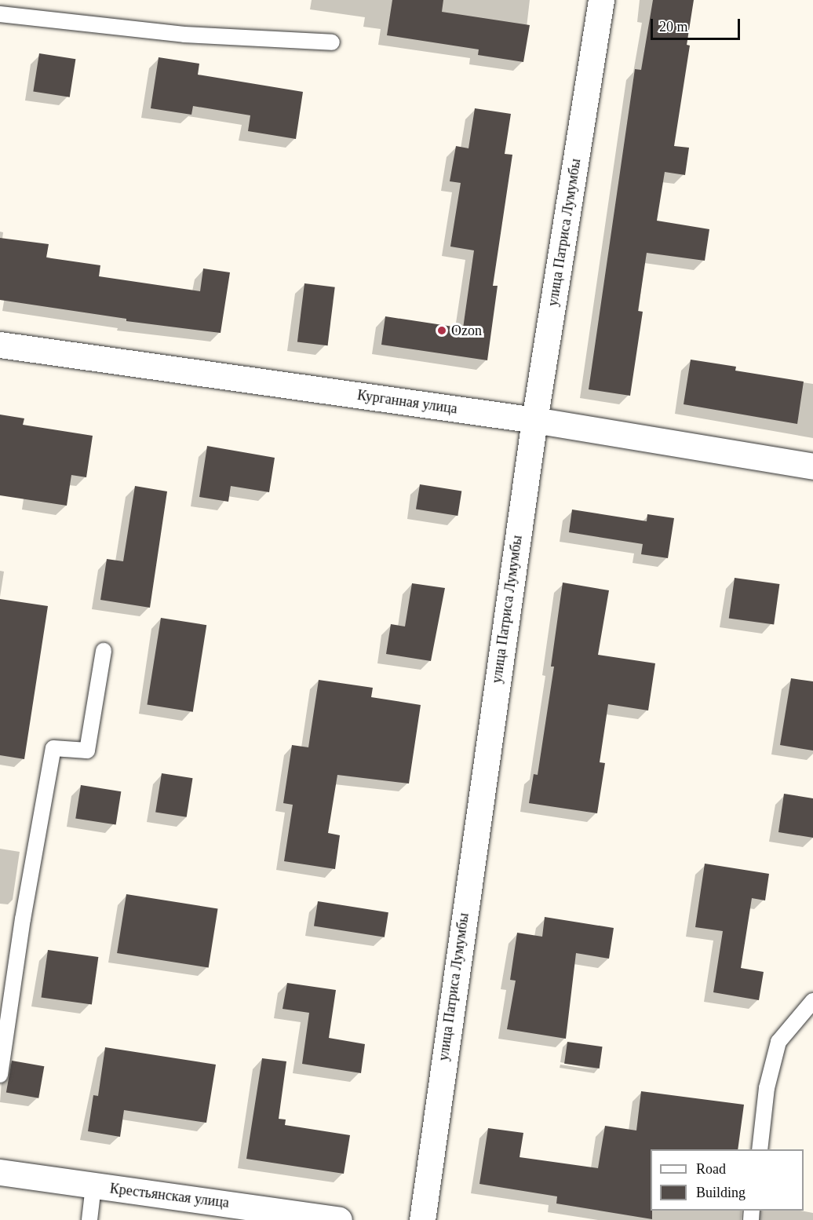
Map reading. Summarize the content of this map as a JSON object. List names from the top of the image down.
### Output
{
  "streets": {
    "street": ["улица Патриса Лумумбы", "Курганная улица", "Крестьянская улица"]
  },
  "crossings": [
    ["улица Патриса Лумумбы", "Курганная улица"]
  ],
  "places": ["Ozon"],
  "legend": ["Road", "Building"],
  "scale_bar": "20 m"
}
